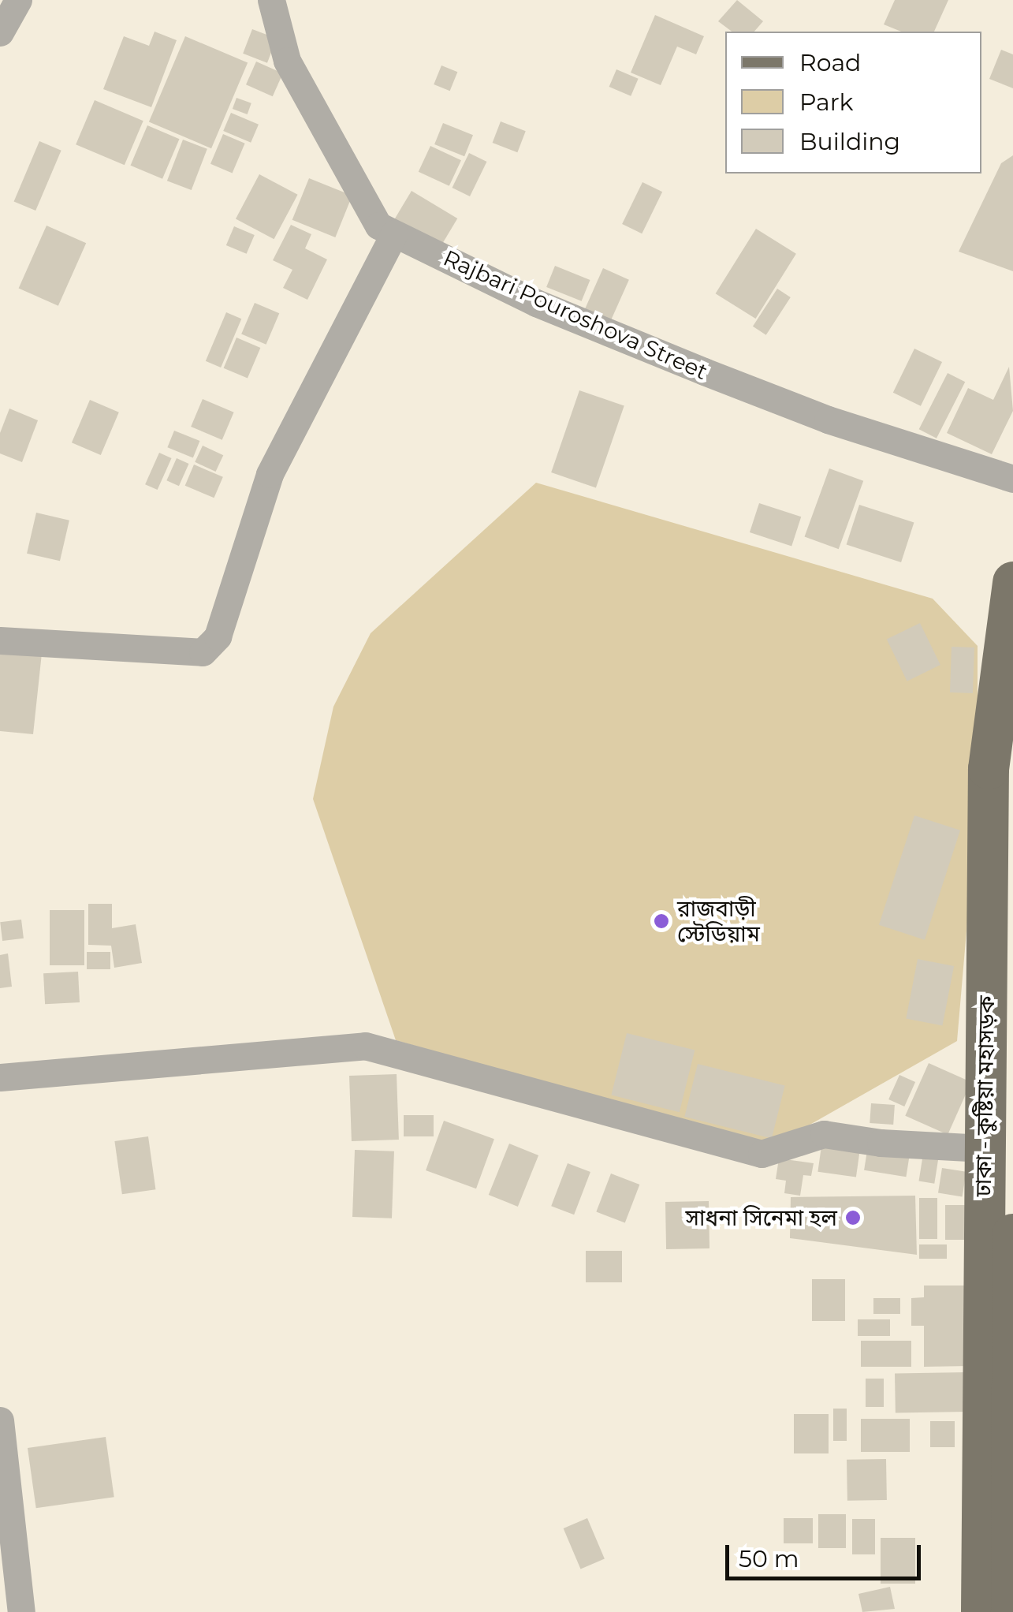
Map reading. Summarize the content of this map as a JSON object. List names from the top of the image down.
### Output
{
  "streets": {
    "main road": ["ঢাকা - কুষ্টিয়া মহাসড়ক"],
    "street": ["Rajbari Pouroshova Street"]
  },
  "places": ["রাজবাড়ী স্টেডিয়াম", "সাধনা সিনেমা হল"],
  "legend": ["Road", "Park", "Building"],
  "scale_bar": "50 m"
}
